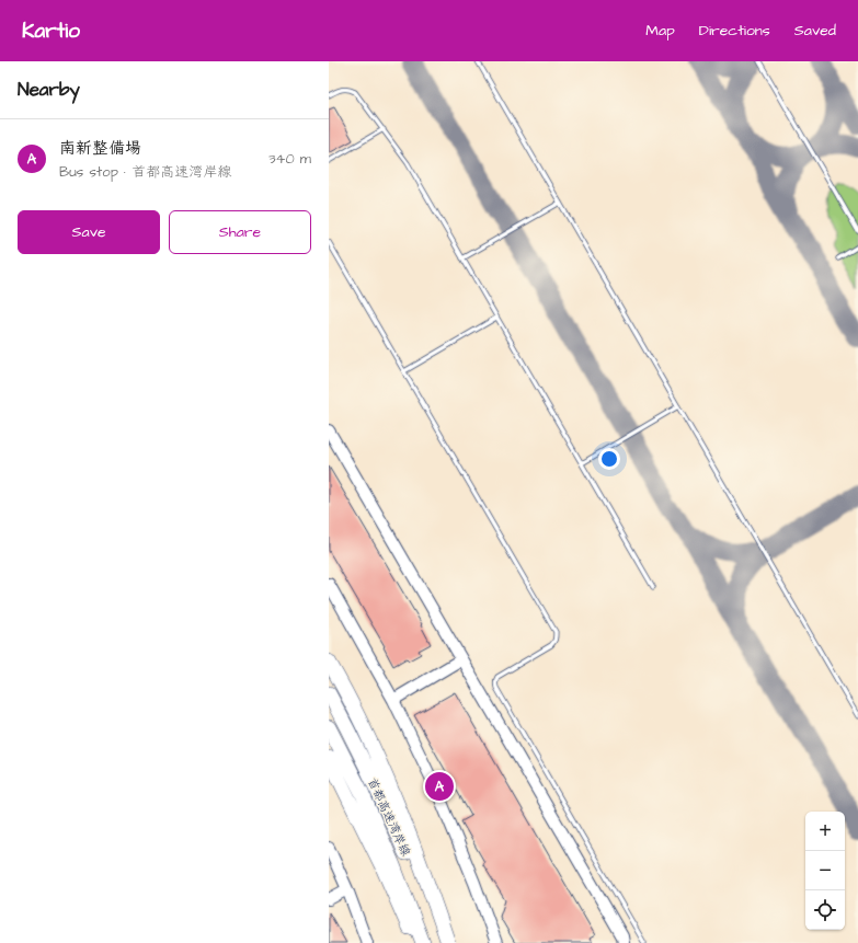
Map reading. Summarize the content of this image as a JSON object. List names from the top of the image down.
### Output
{
  "streets": {
    "highway": ["首都高速湾岸線"]
  },
  "page": {
    "header": "Kartio",
    "nav": ["Map", "Directions", "Saved"],
    "heading": "Nearby",
    "list": [
      {
        "mark": "A",
        "name": "南新整備場",
        "note": "Bus stop · 首都高速湾岸線",
        "value": "340 m"
      }
    ],
    "buttons": ["Save", "Share"],
    "pins": "A",
    "map_buttons": ["+", "−"]
  }
}
